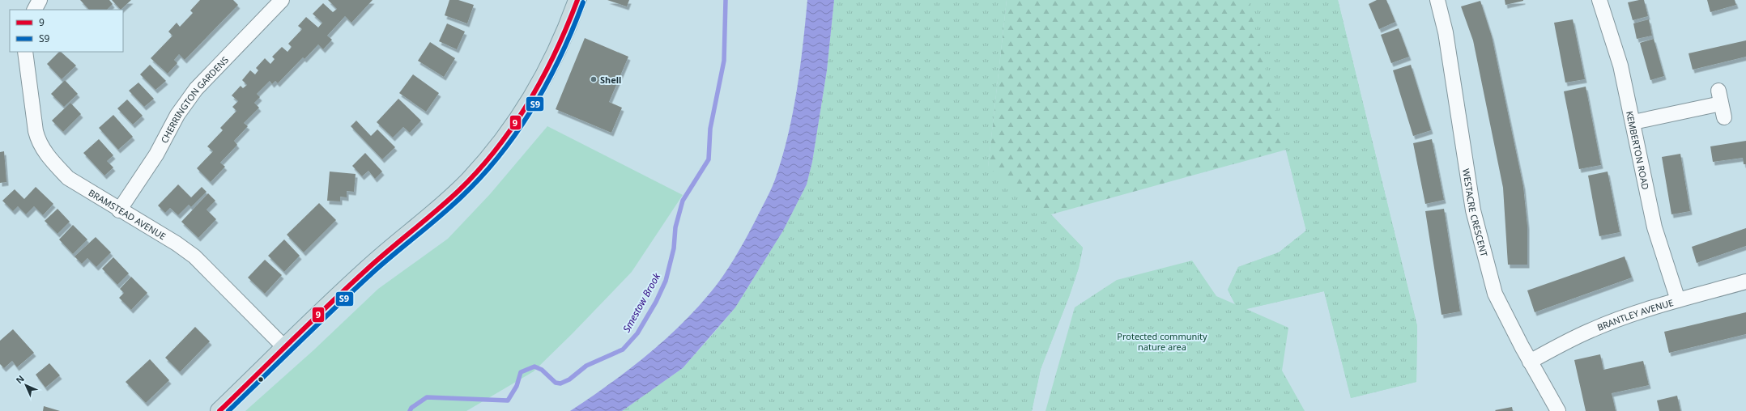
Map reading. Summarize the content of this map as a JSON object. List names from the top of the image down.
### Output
{
  "streets": {
    "street": [
      "CHERRINGTON GARDENS",
      "KEMBERTON ROAD",
      "WESTACRE CRESCENT",
      "BRAMSTEAD AVENUE",
      "BRANTLEY AVENUE"
    ]
  },
  "crossings": [
    ["CHERRINGTON GARDENS", "BRAMSTEAD AVENUE"],
    ["KEMBERTON ROAD", "BRANTLEY AVENUE"],
    ["WESTACRE CRESCENT", "BRANTLEY AVENUE"]
  ],
  "water": ["Smestow Brook"],
  "parks": ["Protected community nature area"],
  "places": ["Shell"],
  "lines": ["transit line 9", "transit line S9"],
  "legend": ["9", "S9"],
  "north": "top left"
}
